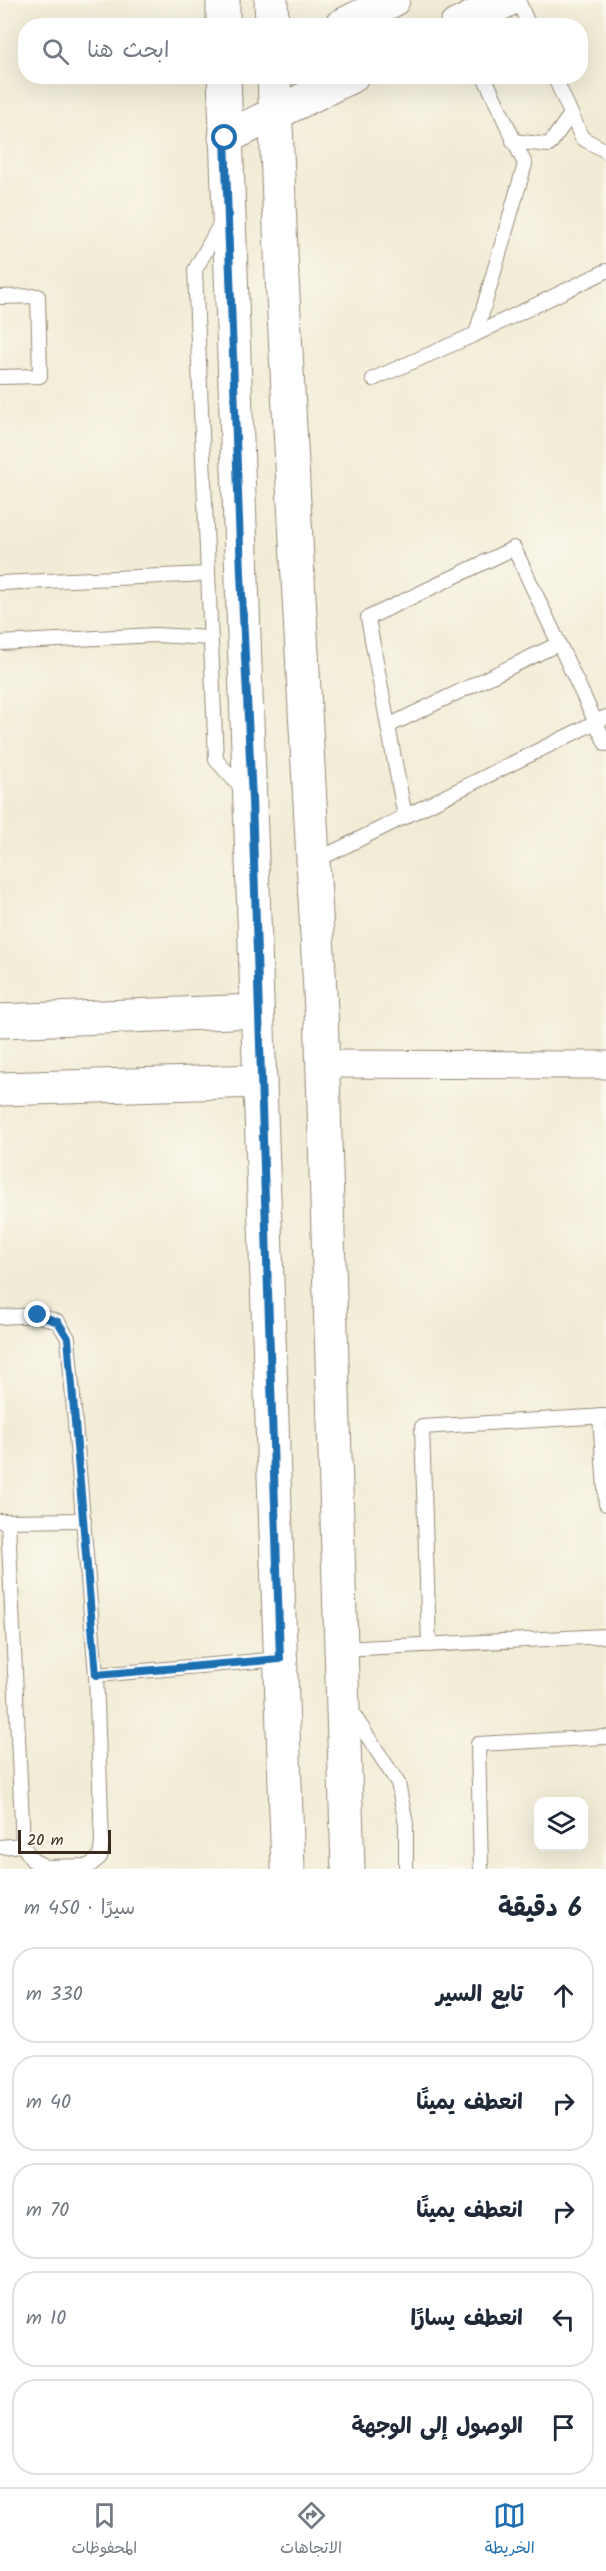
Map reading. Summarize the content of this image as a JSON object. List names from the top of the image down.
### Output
{
  "scale_bar": "20 m",
  "page": {
    "search": "ابحث هنا",
    "scale": "20 m",
    "heading": ["6 دقيقة", "سيرًا · 450 m"],
    "list": [
      ["تابع السير", "330 m"],
      ["انعطف يمينًا", "40 m"],
      ["انعطف يمينًا", "70 m"],
      ["انعطف يسارًا", "10 m"],
      "الوصول إلى الوجهة"
    ],
    "nav": ["الخريطة", "الاتجاهات", "المحفوظات"]
  }
}
